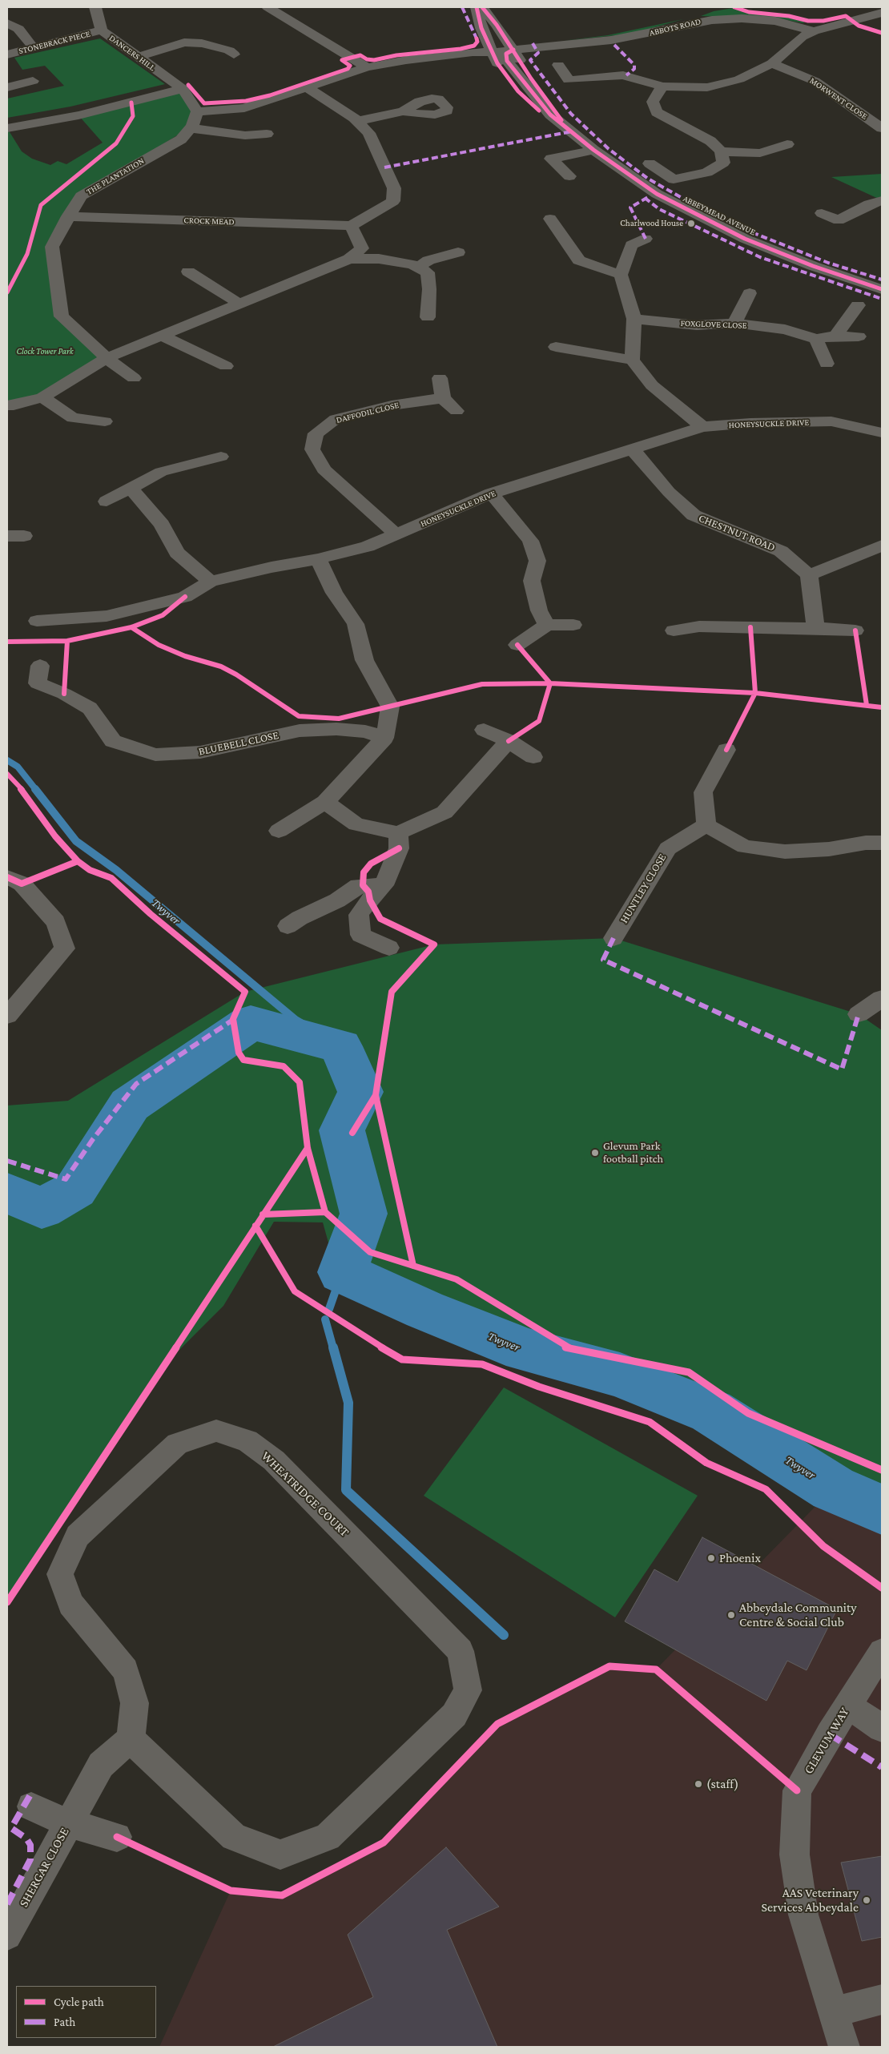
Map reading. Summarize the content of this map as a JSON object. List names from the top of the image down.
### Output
{
  "streets": {
    "street": [
      "ABBOTS ROAD",
      "STONEBRACK PIECE",
      "DANCERS HILL",
      "MORWENT CLOSE",
      "THE PLANTATION",
      "ABBEYMEAD AVENUE",
      "CROCK MEAD",
      "FOXGLOVE CLOSE",
      "DAFFODIL CLOSE",
      "HONEYSUCKLE DRIVE",
      "CHESTNUT ROAD",
      "BLUEBELL CLOSE",
      "HUNTLEY CLOSE",
      "WHEATRIDGE COURT",
      "GLEVUM WAY",
      "SHERGAR CLOSE"
    ]
  },
  "crossings": [
    ["ABBOTS ROAD", "ABBEYMEAD AVENUE"],
    ["STONEBRACK PIECE", "DANCERS HILL"],
    ["THE PLANTATION", "CROCK MEAD"],
    ["DAFFODIL CLOSE", "HONEYSUCKLE DRIVE"],
    ["HONEYSUCKLE DRIVE", "CHESTNUT ROAD"]
  ],
  "water": ["Twyver"],
  "parks": ["Clock Tower Park"],
  "places": [
    "Charlwood House",
    "Glevum Park football pitch",
    "Phoenix",
    "Abbeydale Community Centre & Social Club",
    "(staff)",
    "AAS Veterinary Services Abbeydale"
  ],
  "legend": ["Cycle path", "Path"]
}
